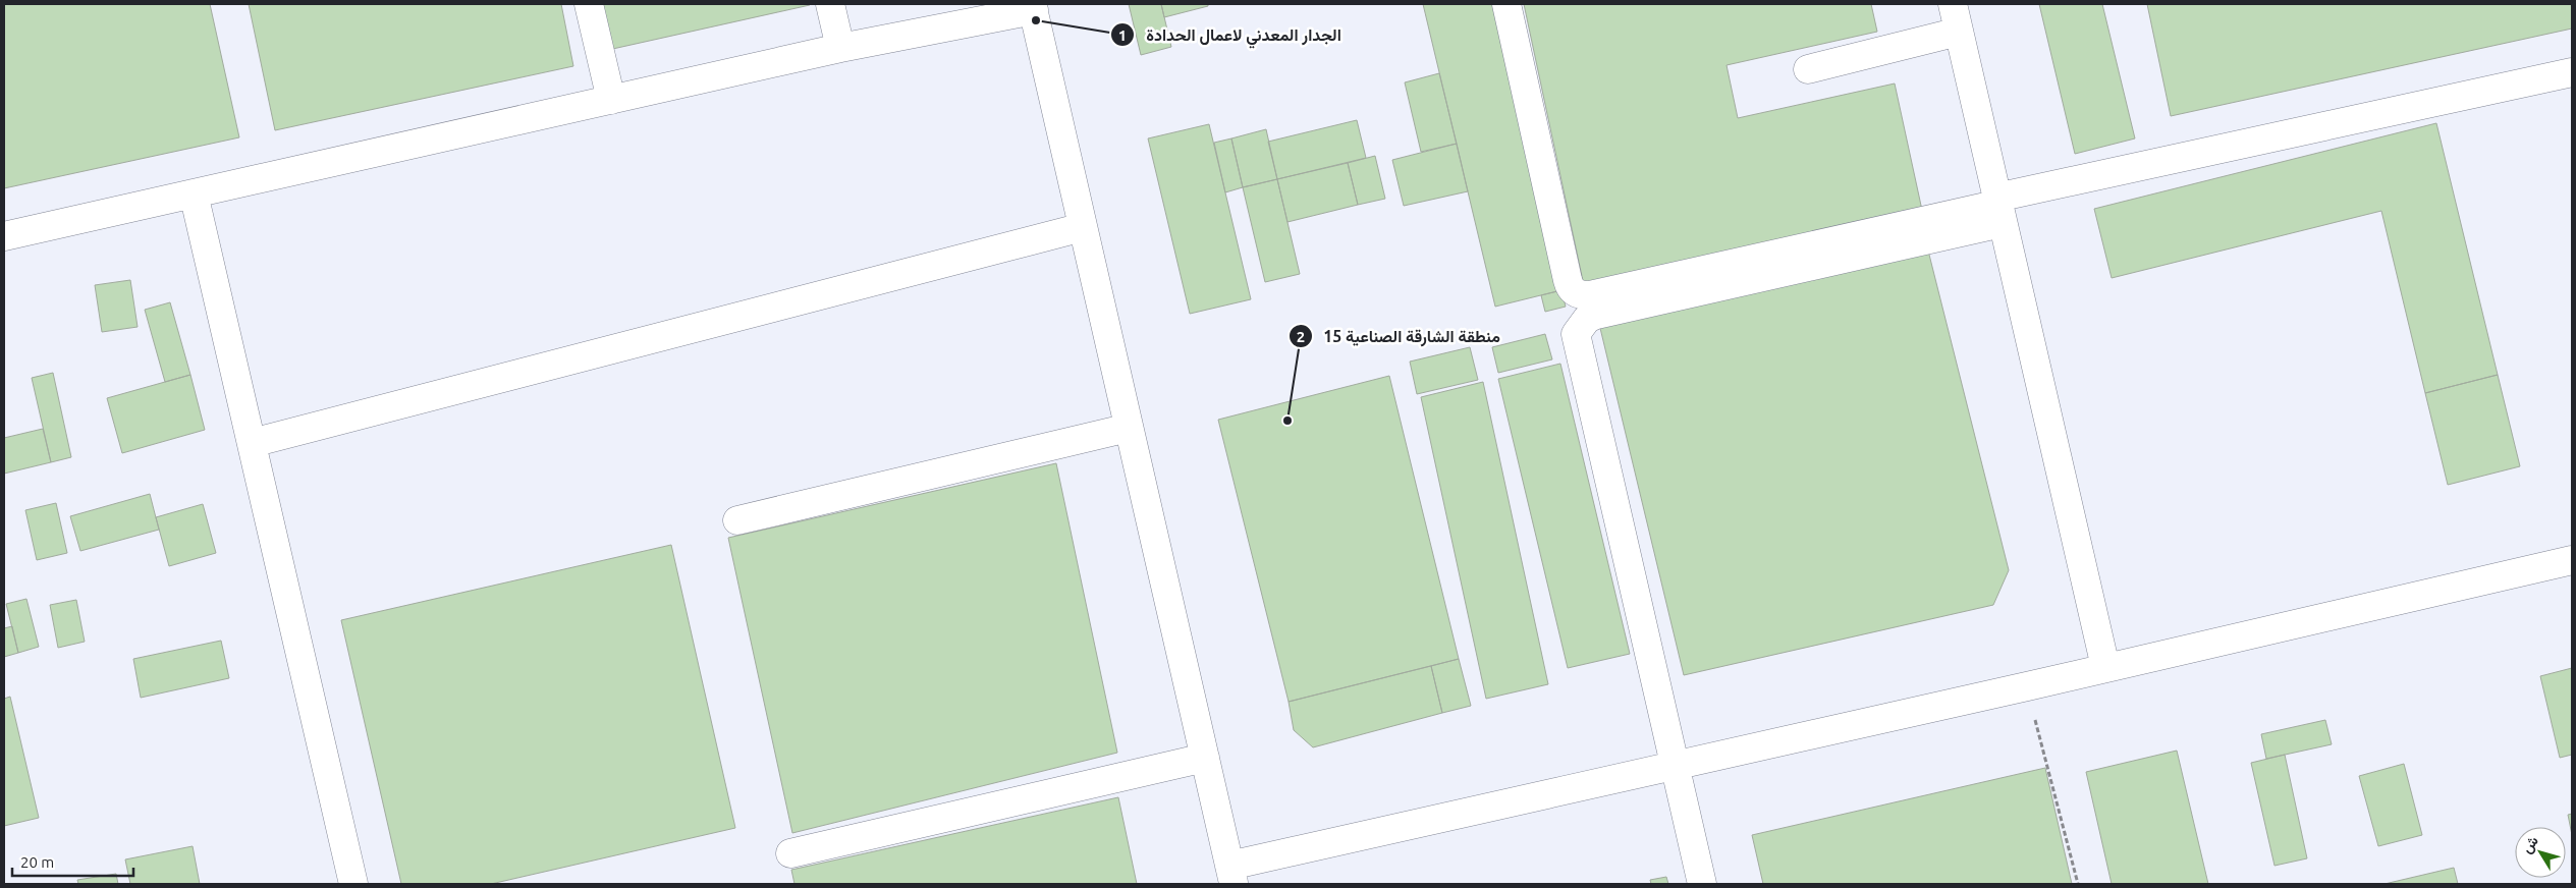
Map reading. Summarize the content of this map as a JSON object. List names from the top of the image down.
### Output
{
  "places": ["الجدار المعدني لاعمال الحدادة", "منطقة الشارقة الصناعية 15"],
  "scale_bar": "20 m",
  "north": "top left"
}
